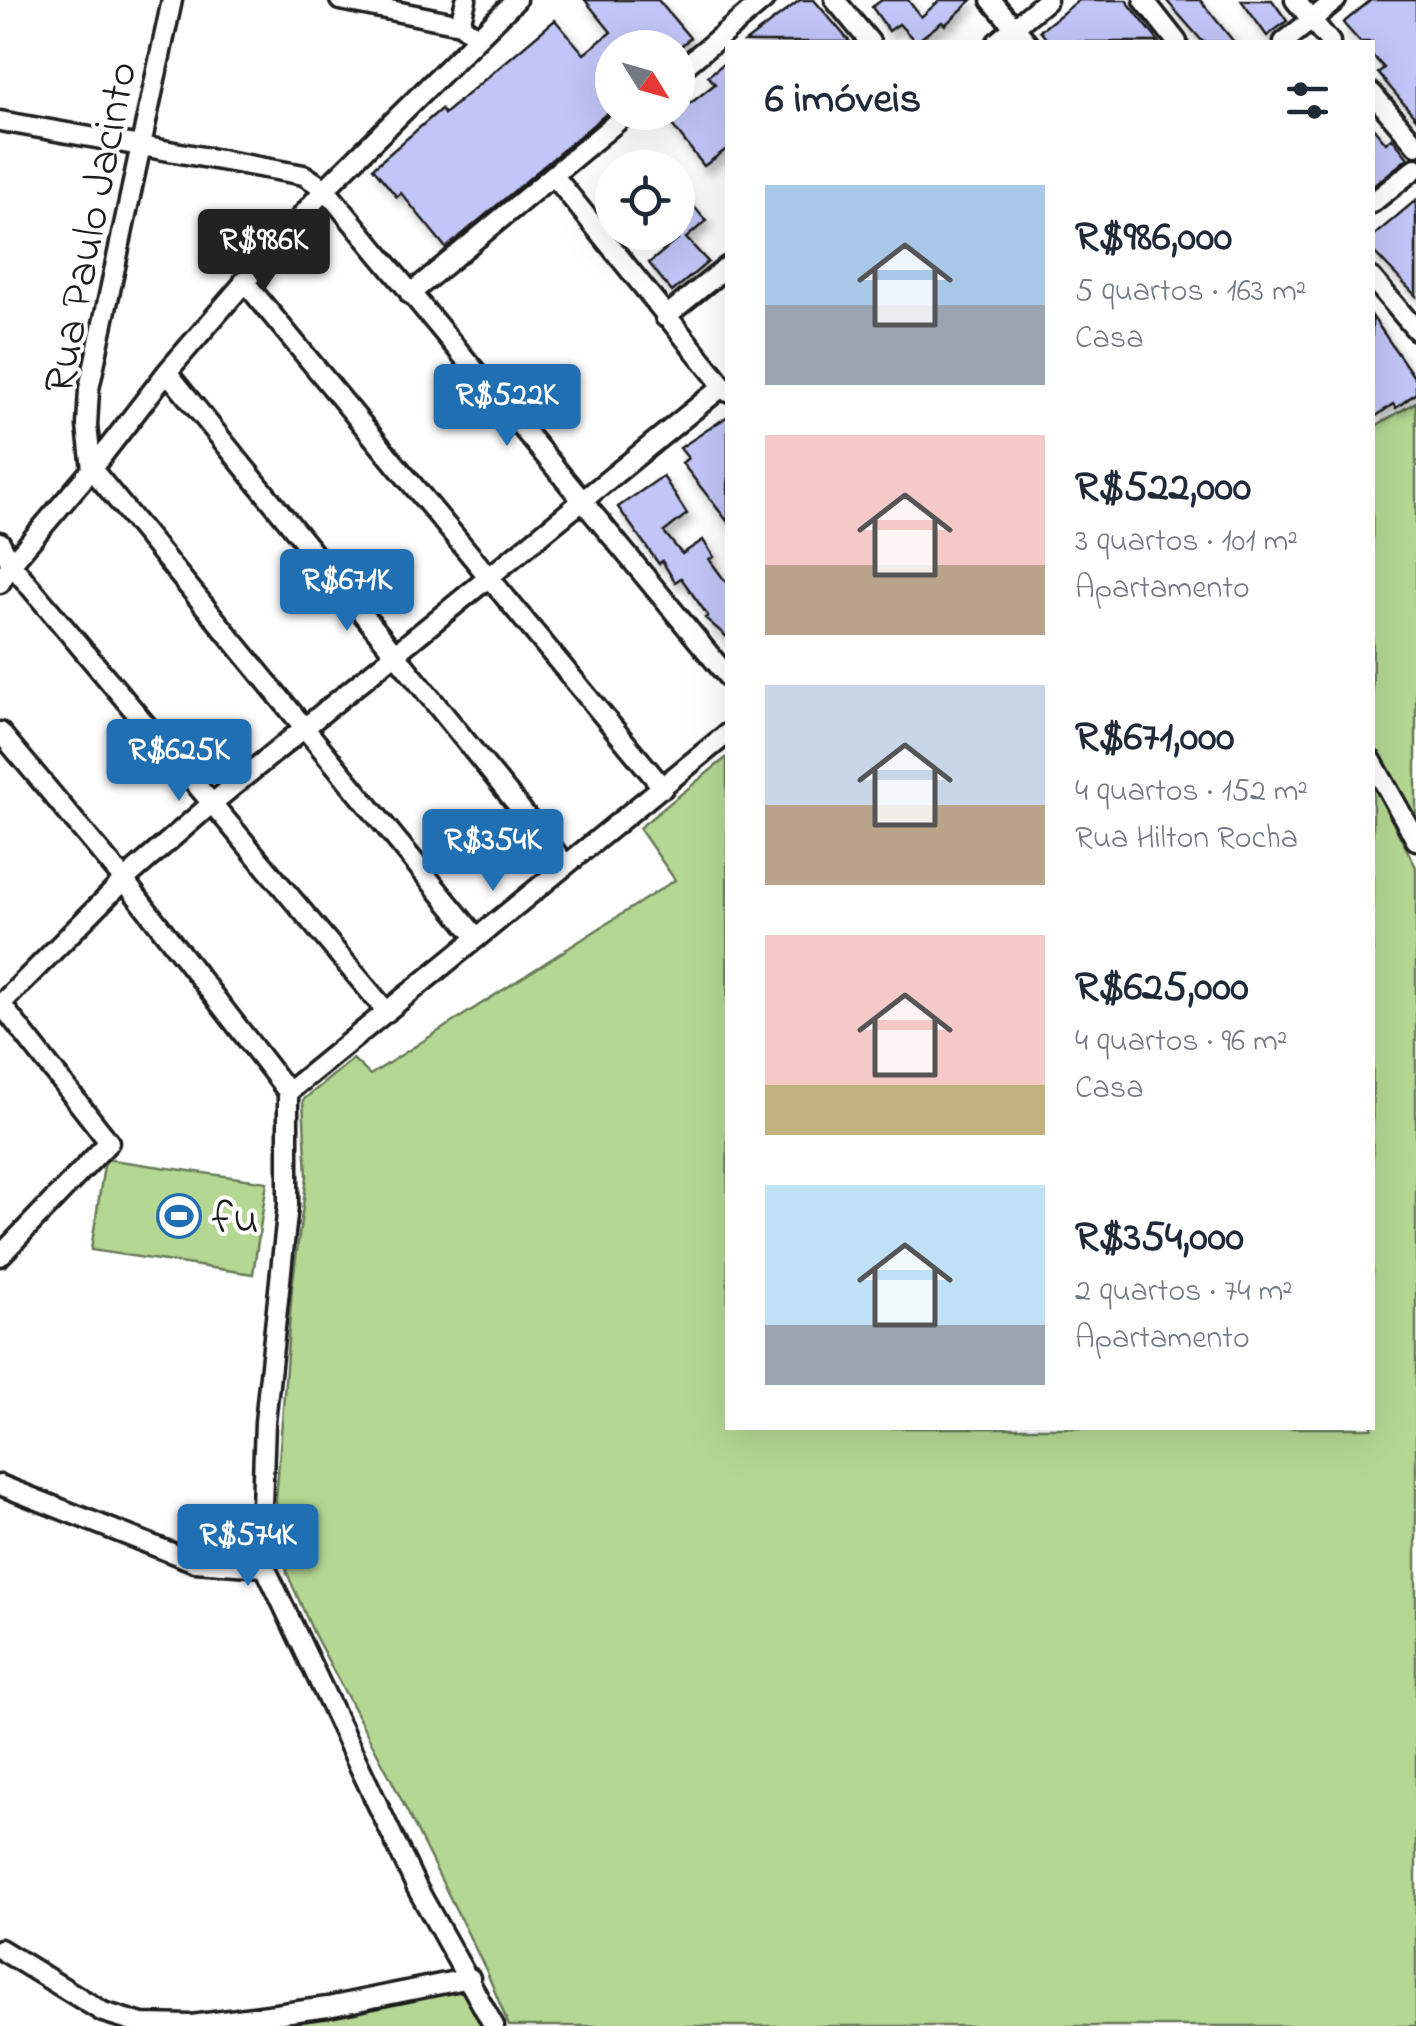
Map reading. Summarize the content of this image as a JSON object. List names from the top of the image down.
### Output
{
  "streets": {
    "street": ["Rua Paulo Jacinto"]
  },
  "places": {
    "sports": ["fu"]
  },
  "north": "bottom right",
  "page": {
    "heading": "6 imóveis",
    "list": [
      {
        "name": "R$986,000",
        "note": "5 quartos · 163 m² · Casa"
      },
      {
        "name": "R$522,000",
        "note": "3 quartos · 101 m² · Apartamento"
      },
      {
        "name": "R$671,000",
        "note": "4 quartos · 152 m² · Rua Hilton Rocha"
      },
      {
        "name": "R$625,000",
        "note": "4 quartos · 96 m² · Casa"
      },
      {
        "name": "R$354,000",
        "note": "2 quartos · 74 m² · Apartamento"
      }
    ],
    "price": [
      "R$986K",
      "R$522K",
      "R$671K",
      "R$625K",
      "R$354K",
      "R$574K"
    ]
  }
}
